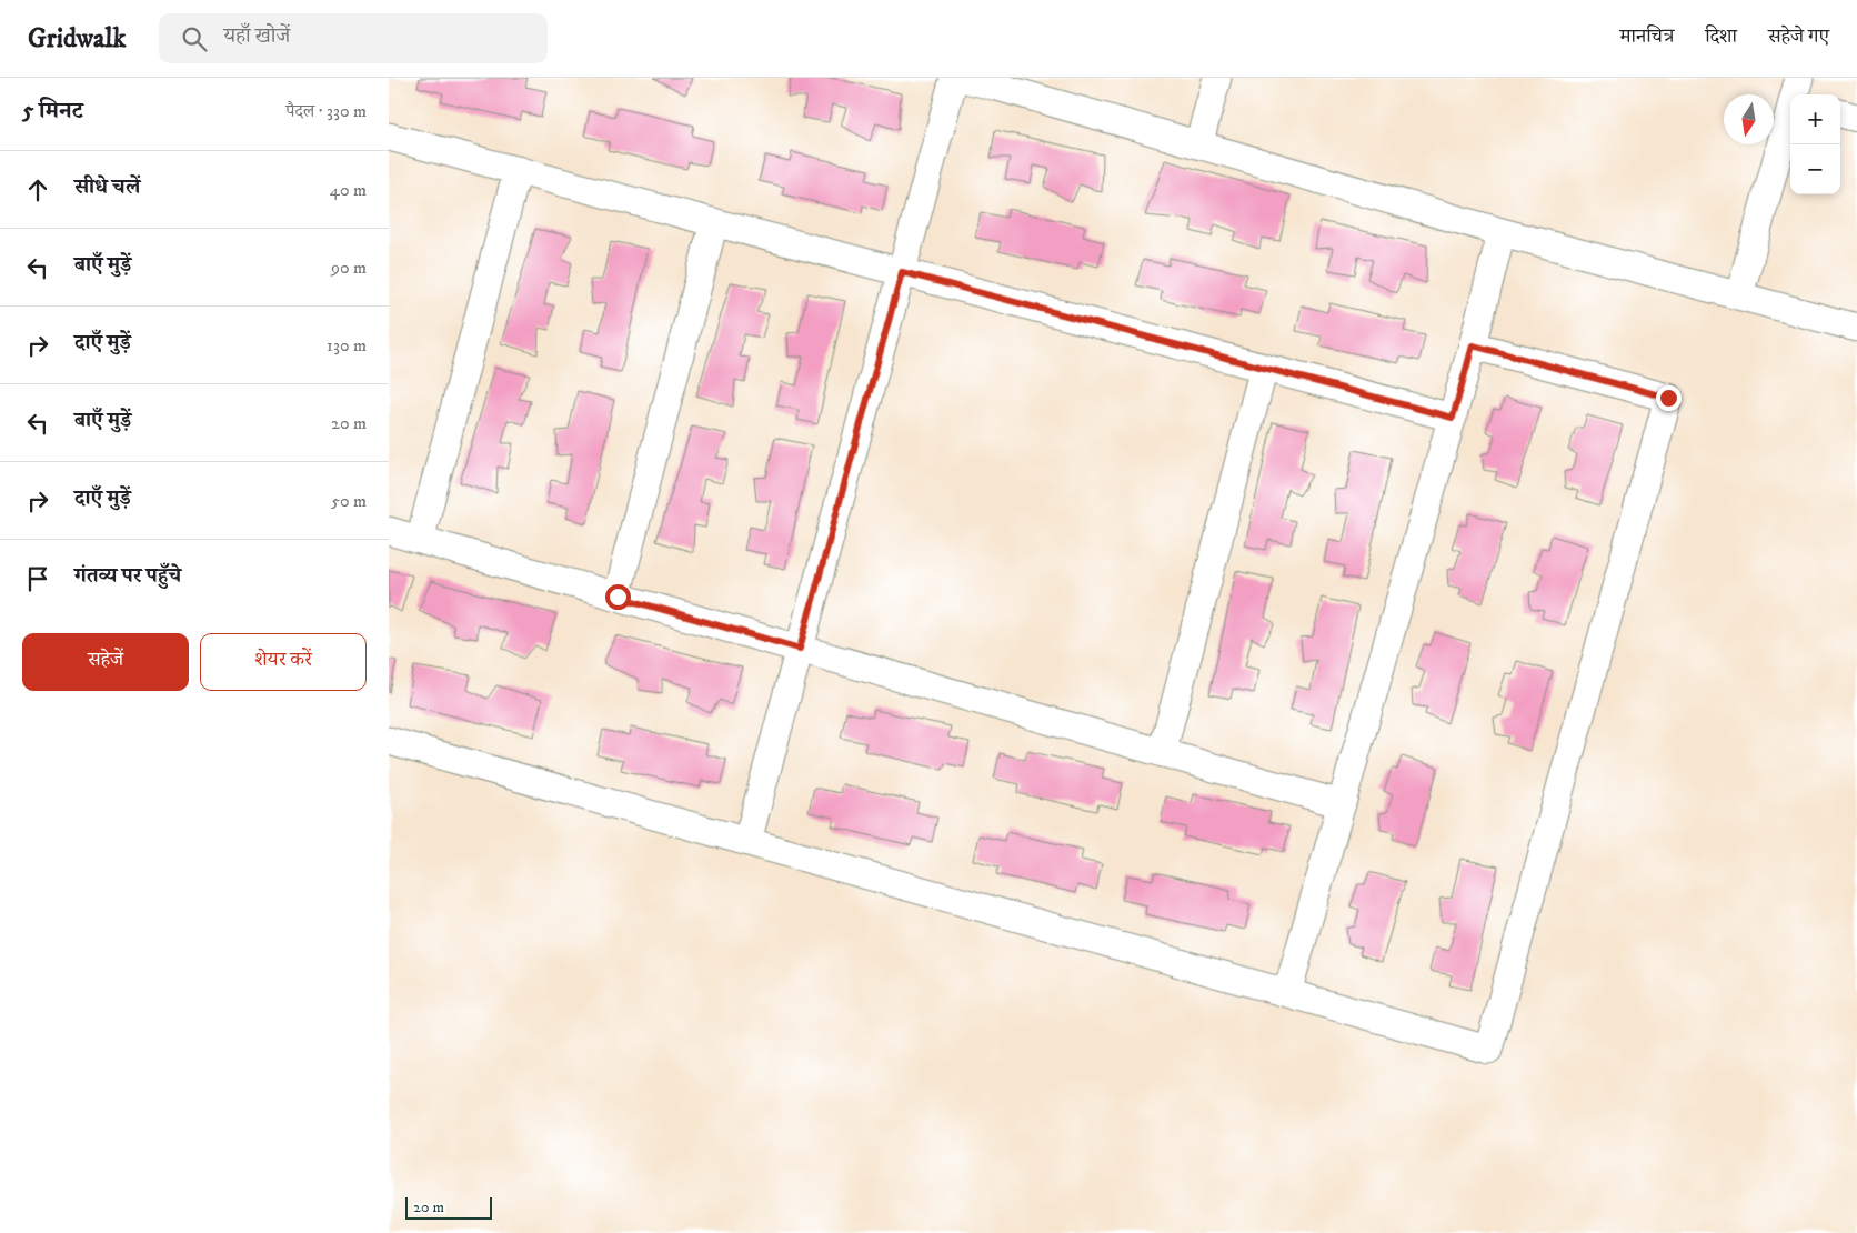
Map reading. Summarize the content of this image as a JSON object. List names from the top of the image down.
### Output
{
  "scale_bar": "20 m",
  "north": "bottom",
  "page": {
    "header": "Gridwalk",
    "search": "यहाँ खोजें",
    "nav": ["मानचित्र", "दिशा", "सहेजे गए"],
    "heading": ["5 मिनट", "पैदल · 330 m"],
    "map_buttons": ["+", "−"],
    "list": [
      ["सीधे चलें", "40 m"],
      ["बाएँ मुड़ें", "90 m"],
      ["दाएँ मुड़ें", "130 m"],
      ["बाएँ मुड़ें", "20 m"],
      ["दाएँ मुड़ें", "50 m"],
      "गंतव्य पर पहुँचे"
    ],
    "buttons": ["सहेजें", "शेयर करें"],
    "scale": "20 m"
  }
}
